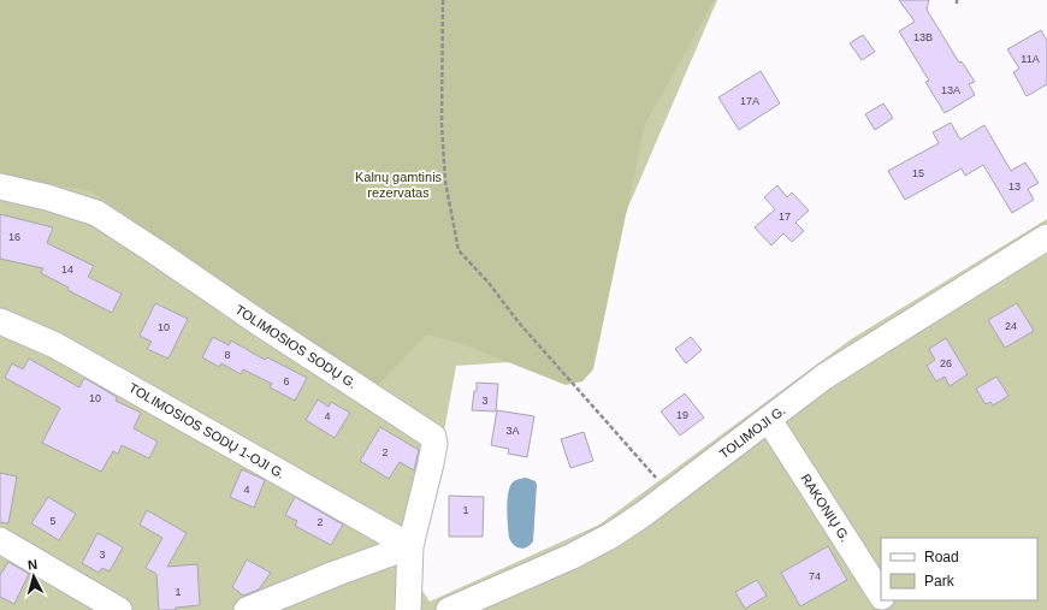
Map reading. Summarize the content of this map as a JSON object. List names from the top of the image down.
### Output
{
  "streets": {
    "street": [
      "TOLIMOSIOS SODŲ G.",
      "TOLIMOSIOS SODŲ 1-OJI G.",
      "TOLIMOJI G.",
      "RAKONIŲ G."
    ]
  },
  "crossings": [
    ["TOLIMOSIOS SODŲ G.", "TOLIMOSIOS SODŲ 1-OJI G."],
    ["TOLIMOJI G.", "RAKONIŲ G."]
  ],
  "parks": ["Kalnų gamtinis rezervatas"],
  "house_numbers": [
    "13B",
    "11A",
    "13A",
    "17A",
    "15",
    "13",
    "17",
    "16",
    "14",
    "24",
    "10",
    "8",
    "26",
    "6",
    "10",
    "3",
    "19",
    "4",
    "3A",
    "2",
    "4",
    "1",
    "5",
    "2",
    "3",
    "74",
    "1"
  ],
  "legend": ["Road", "Park"],
  "north": "top"
}
